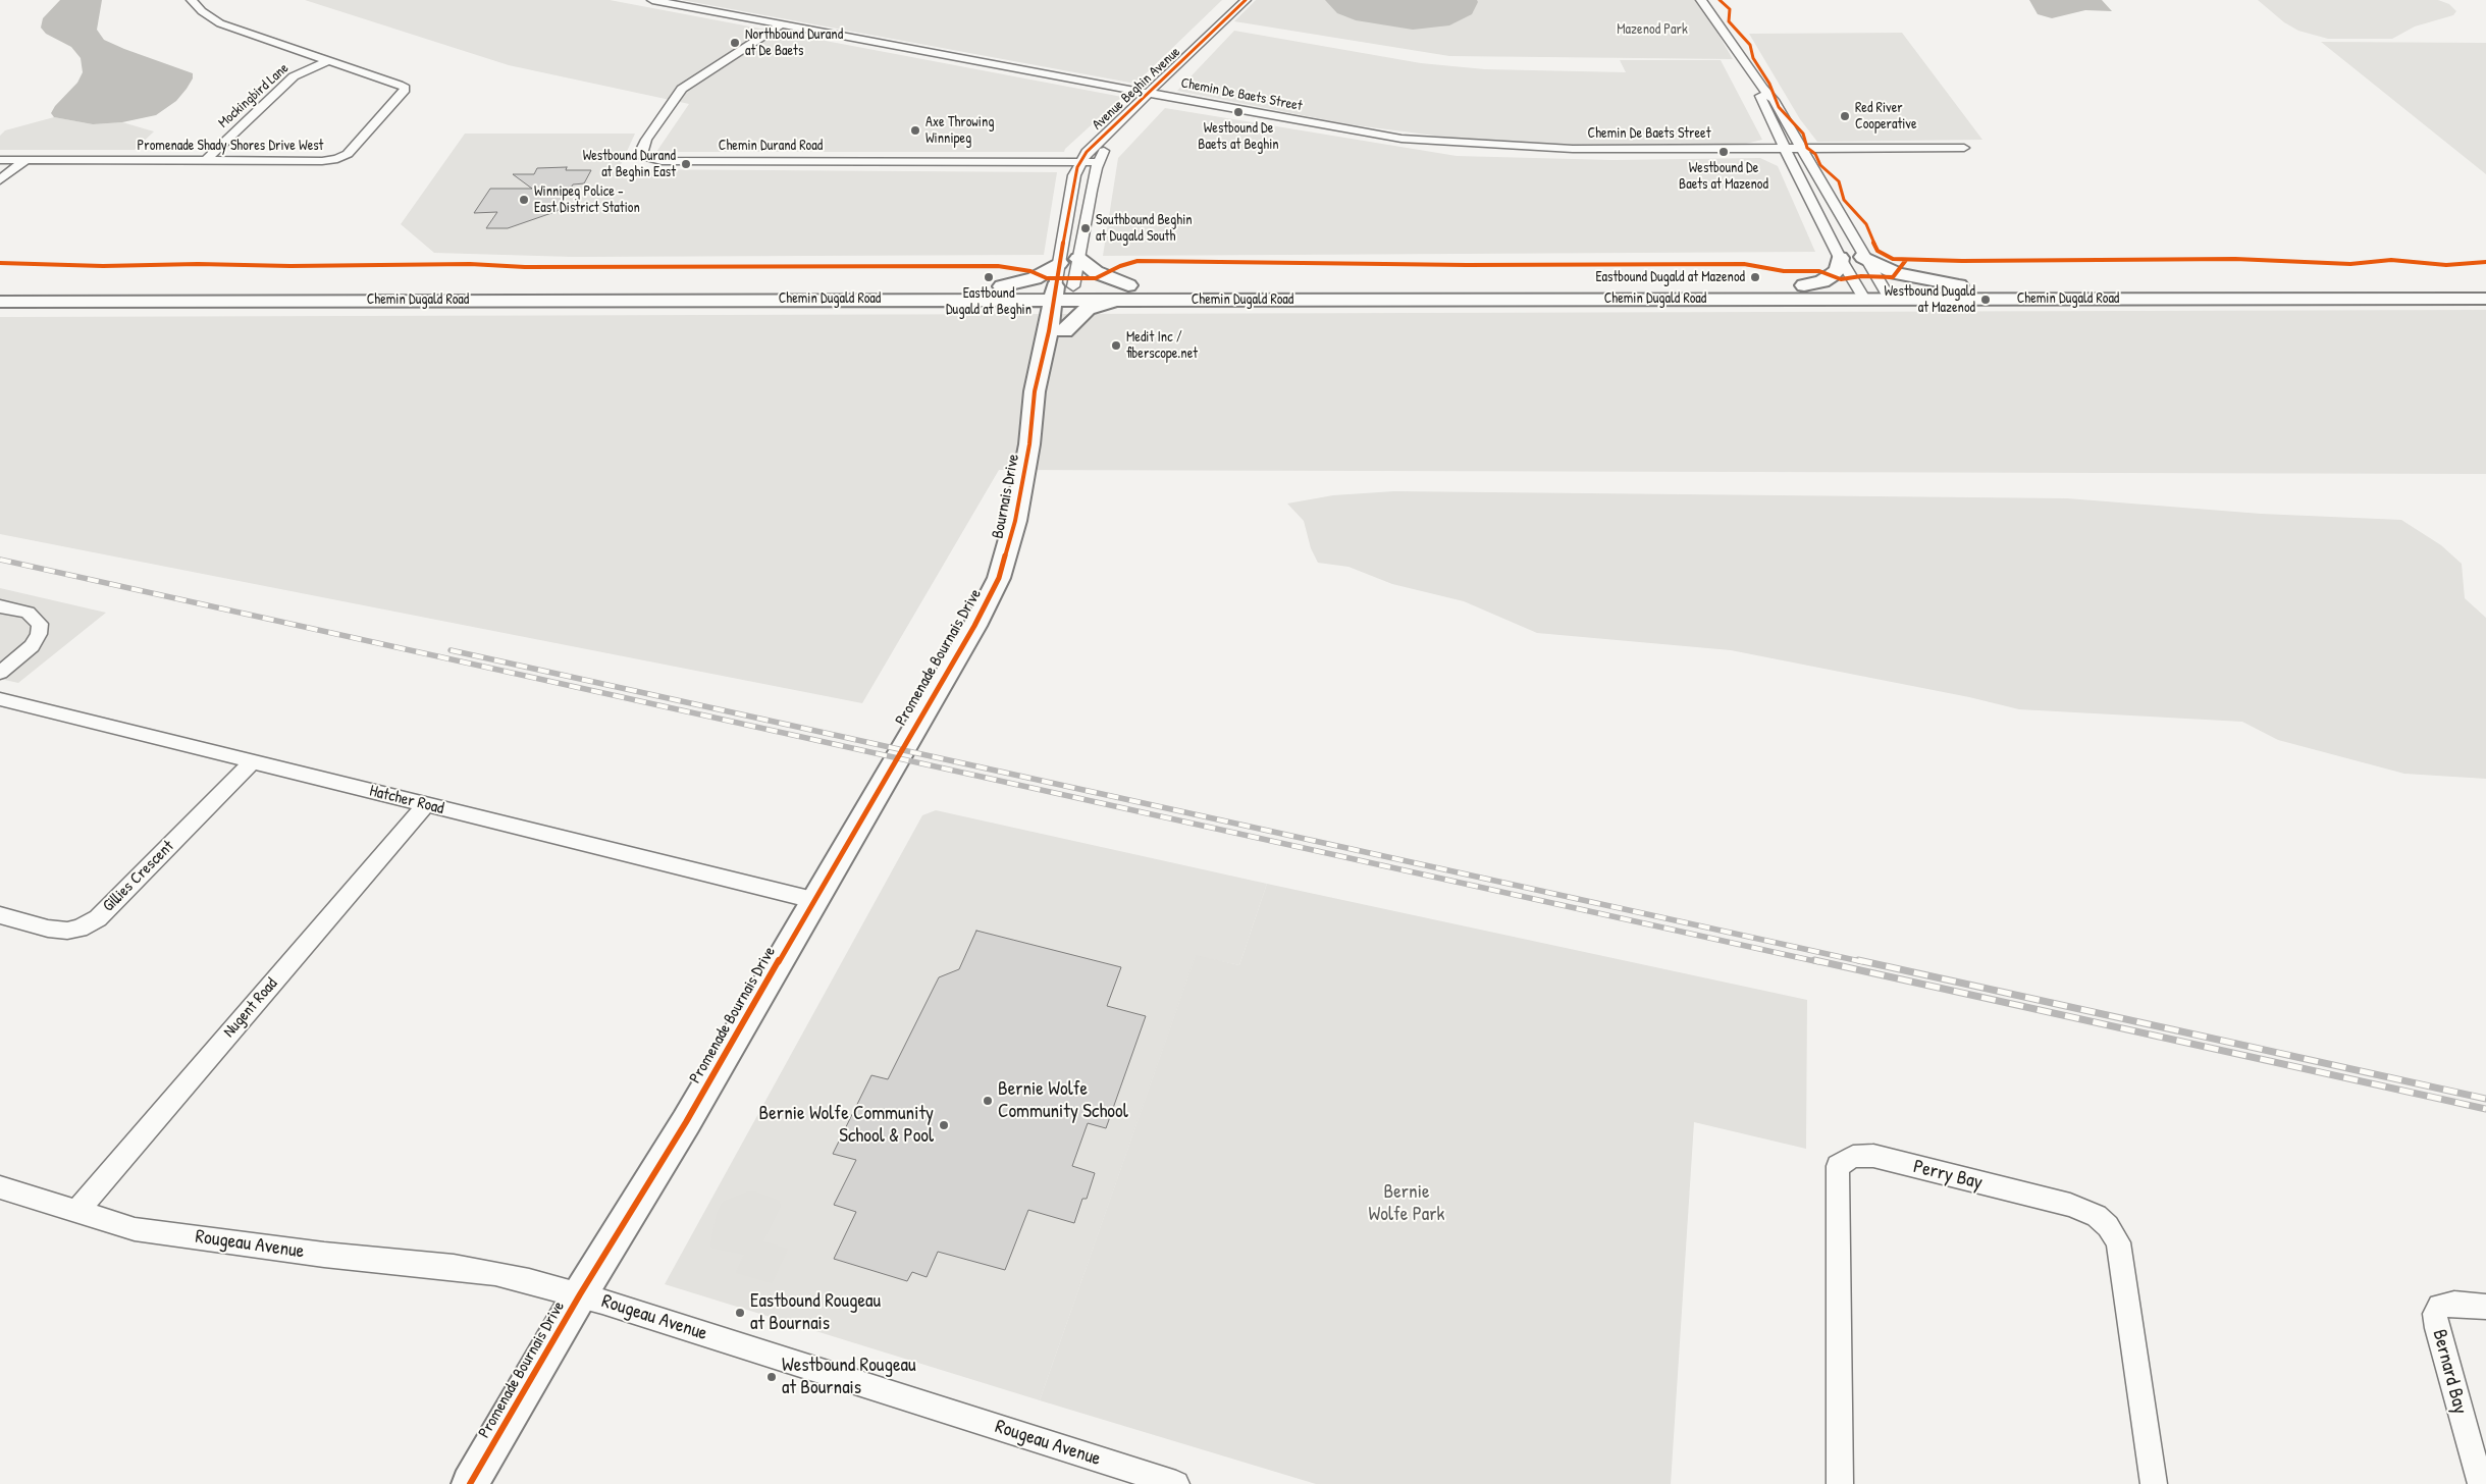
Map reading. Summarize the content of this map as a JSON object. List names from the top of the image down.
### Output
{
  "streets": {
    "main road": ["Chemin Dugald Road", "Bournais Drive", "Promenade Bournais Drive"],
    "street": [
      "Avenue Beghin Avenue",
      "Chemin De Baets Street",
      "Mockingbird Lane",
      "Promenade Shady Shores Drive West",
      "Chemin Durand Road",
      "Hatcher Road",
      "Gillies Crescent",
      "Nugent Road",
      "Perry Bay",
      "Rougeau Avenue",
      "Bernard Bay"
    ]
  },
  "crossings": [
    ["Avenue Beghin Avenue", "Chemin De Baets Street"],
    ["Avenue Beghin Avenue", "Chemin Durand Road"],
    ["Avenue Beghin Avenue", "Chemin Dugald Road"],
    ["Chemin De Baets Street", "Chemin Durand Road"],
    ["Mockingbird Lane", "Promenade Shady Shores Drive West"],
    ["Bournais Drive", "Promenade Bournais Drive"],
    ["Promenade Bournais Drive", "Hatcher Road"],
    ["Promenade Bournais Drive", "Rougeau Avenue"],
    ["Hatcher Road", "Gillies Crescent"],
    ["Hatcher Road", "Nugent Road"],
    ["Nugent Road", "Rougeau Avenue"]
  ],
  "parks": ["Mazenod Park", "Bernie Wolfe Park"],
  "places": [
    "Northbound Durand at De Baets",
    "Westbound De Baets at Beghin",
    "Red River Cooperative",
    "Axe Throwing Winnipeg",
    "Westbound De Baets at Mazenod",
    "Westbound Durand at Beghin East",
    "Winnipeg Police - East District Station",
    "Southbound Beghin at Dugald South",
    "Eastbound Dugald at Beghin",
    "Eastbound Dugald at Mazenod",
    "Westbound Dugald at Mazenod",
    "Medit Inc / fiberscope.net",
    "Bernie Wolfe Community School",
    "Bernie Wolfe Community School & Pool",
    "Eastbound Rougeau at Bournais",
    "Westbound Rougeau at Bournais"
  ]
}
